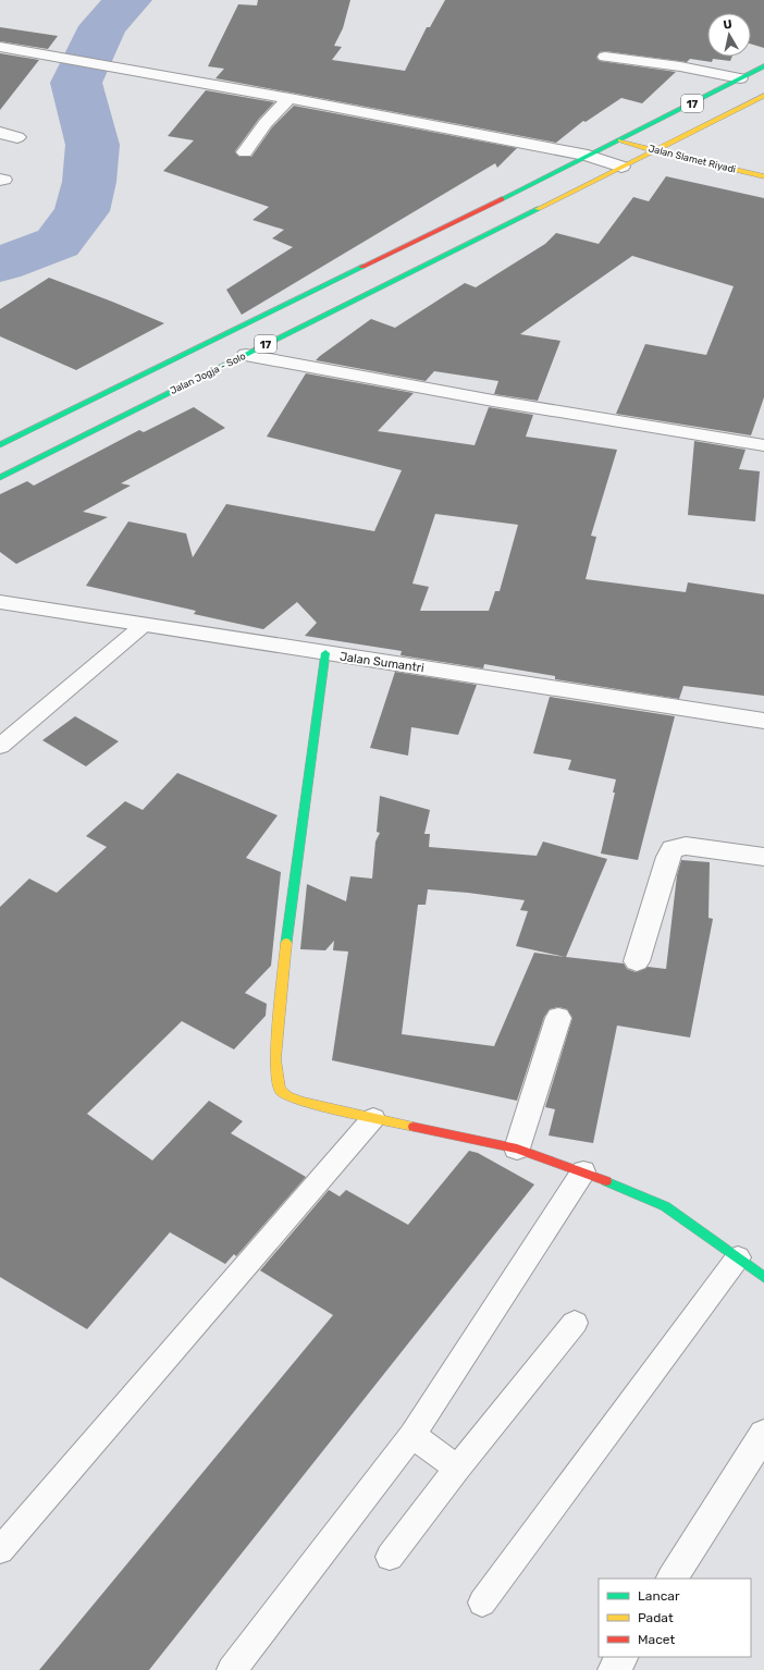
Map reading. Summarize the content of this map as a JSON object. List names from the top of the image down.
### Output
{
  "streets": {
    "main road": ["17", "Jalan Slamet Riyadi", "Jalan Jogja - Solo"],
    "street": ["Jalan Sumantri"]
  },
  "crossings": [
    ["17", "Jalan Slamet Riyadi"],
    ["17", "Jalan Jogja - Solo"]
  ],
  "legend": ["Lancar", "Padat", "Macet"],
  "north": "top"
}
